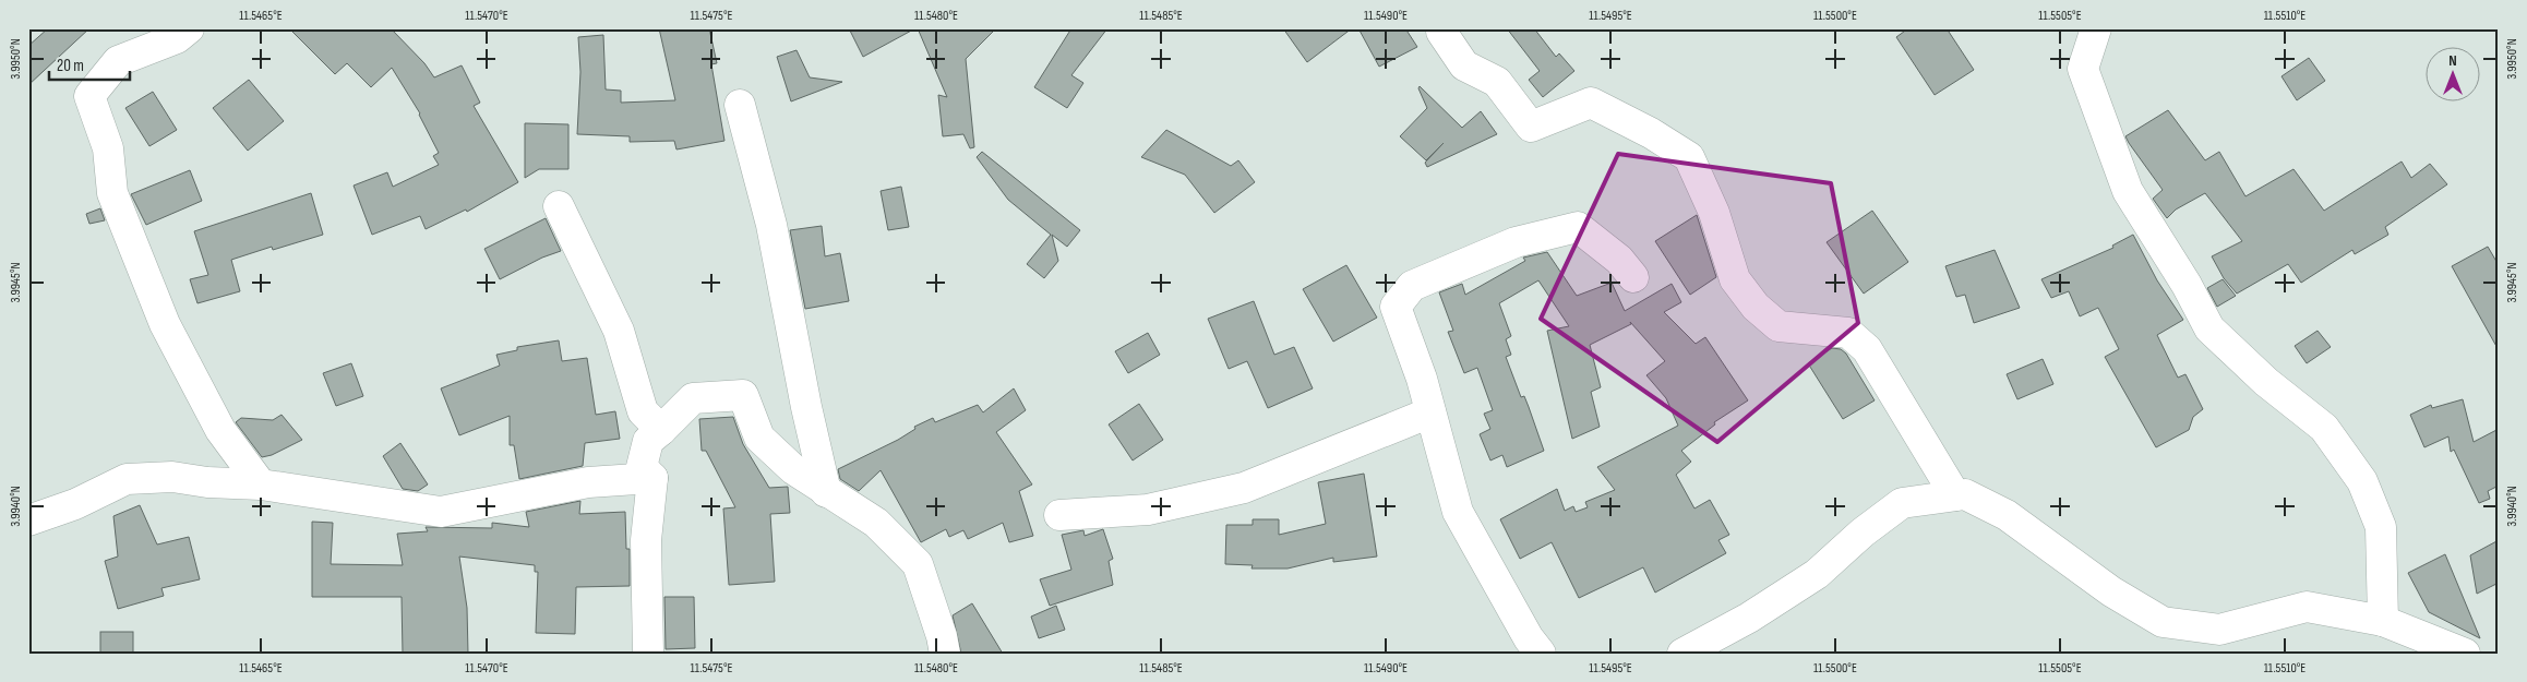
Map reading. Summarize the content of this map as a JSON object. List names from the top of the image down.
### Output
{
  "scale_bar": "20 m",
  "north": "top",
  "coordinates": [
    "11.5465°E",
    "11.5470°E",
    "11.5475°E",
    "11.5480°E",
    "11.5485°E",
    "11.5490°E",
    "11.5495°E",
    "11.5500°E",
    "11.5505°E",
    "11.5510°E",
    "3.9950°N",
    "3.9945°N",
    "3.9940°N"
  ]
}
